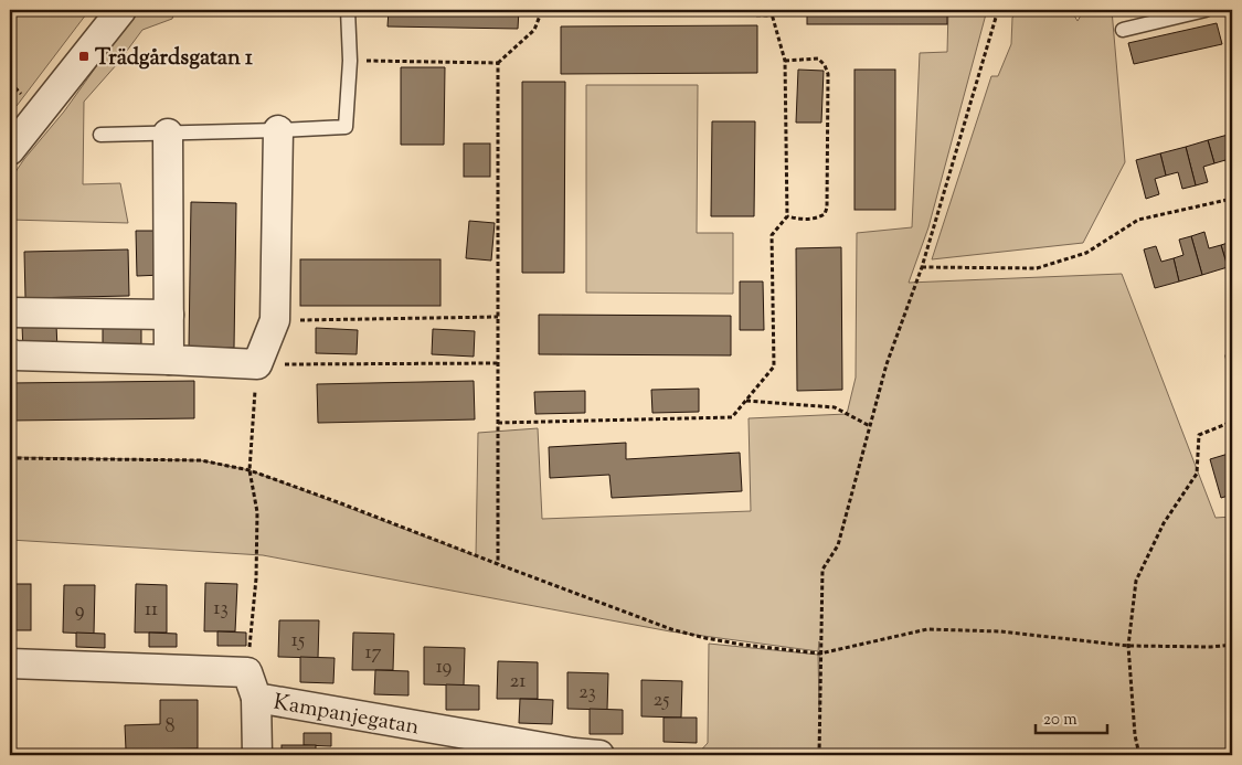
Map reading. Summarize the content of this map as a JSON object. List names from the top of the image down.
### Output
{
  "streets": {
    "street": ["Kampanjegatan"]
  },
  "places": {
    "transit": ["Trädgårdsgatan 1"]
  },
  "house_numbers": [
    "13",
    "11",
    "9",
    "15",
    "17",
    "19",
    "21",
    "23",
    "25",
    "8"
  ],
  "scale_bar": "20 m"
}
